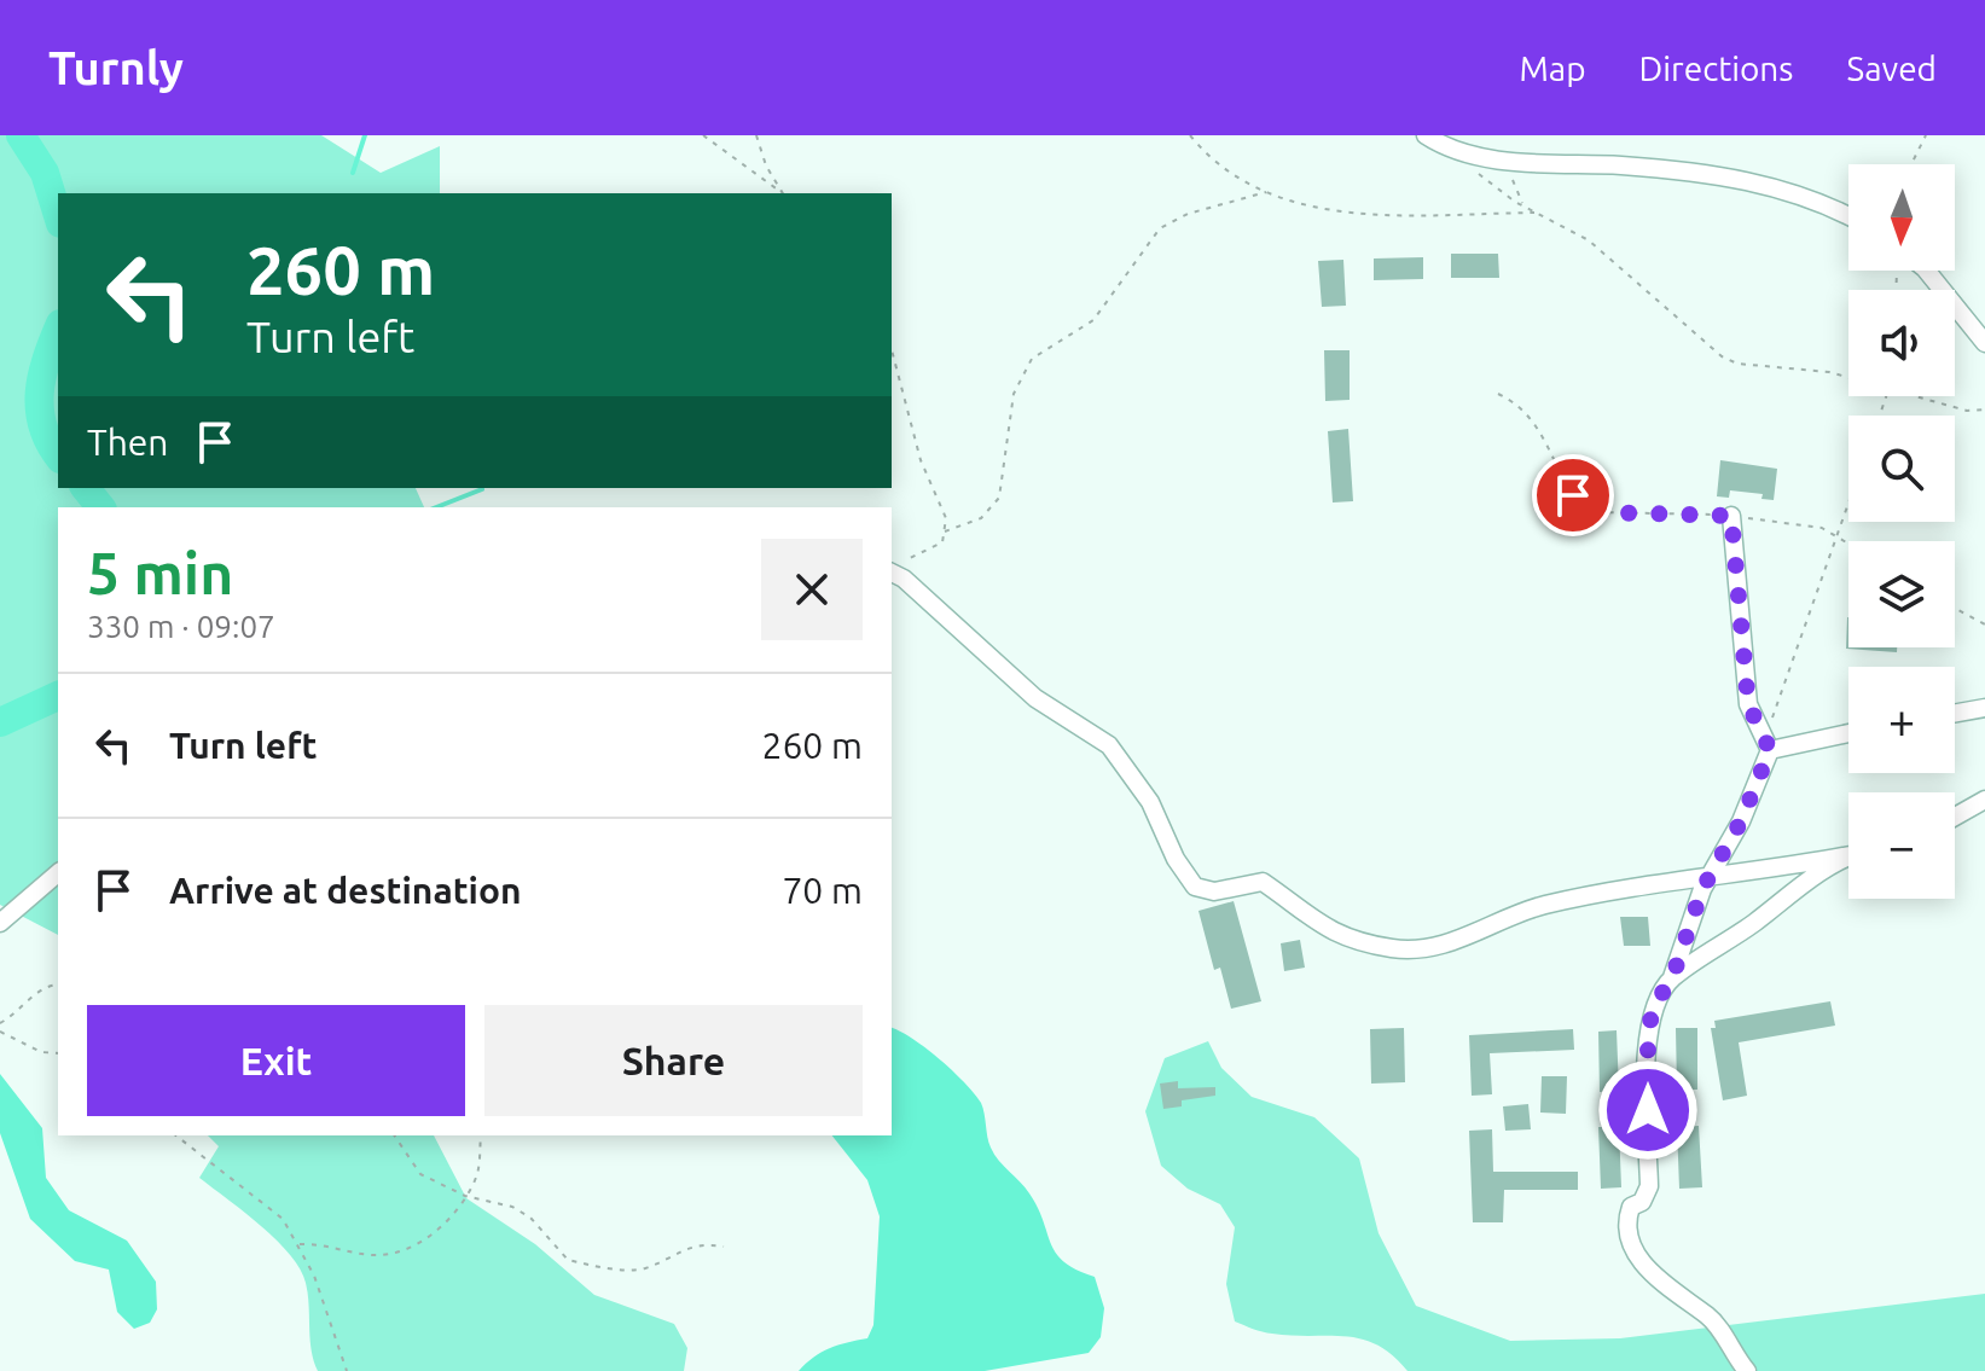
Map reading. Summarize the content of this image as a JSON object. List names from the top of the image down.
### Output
{
  "north": "bottom",
  "page": {
    "header": "Turnly",
    "nav": ["Map", "Directions", "Saved"],
    "map_buttons": ["+", "−"],
    "turn": ["260 m", "Turn left"],
    "then": "Then",
    "heading": ["5 min", "330 m · 09:07"],
    "list": [
      {
        "name": "Turn left",
        "value": "260 m"
      },
      {
        "name": "Arrive at destination",
        "value": "70 m"
      }
    ],
    "buttons": ["Exit", "Share"]
  }
}
